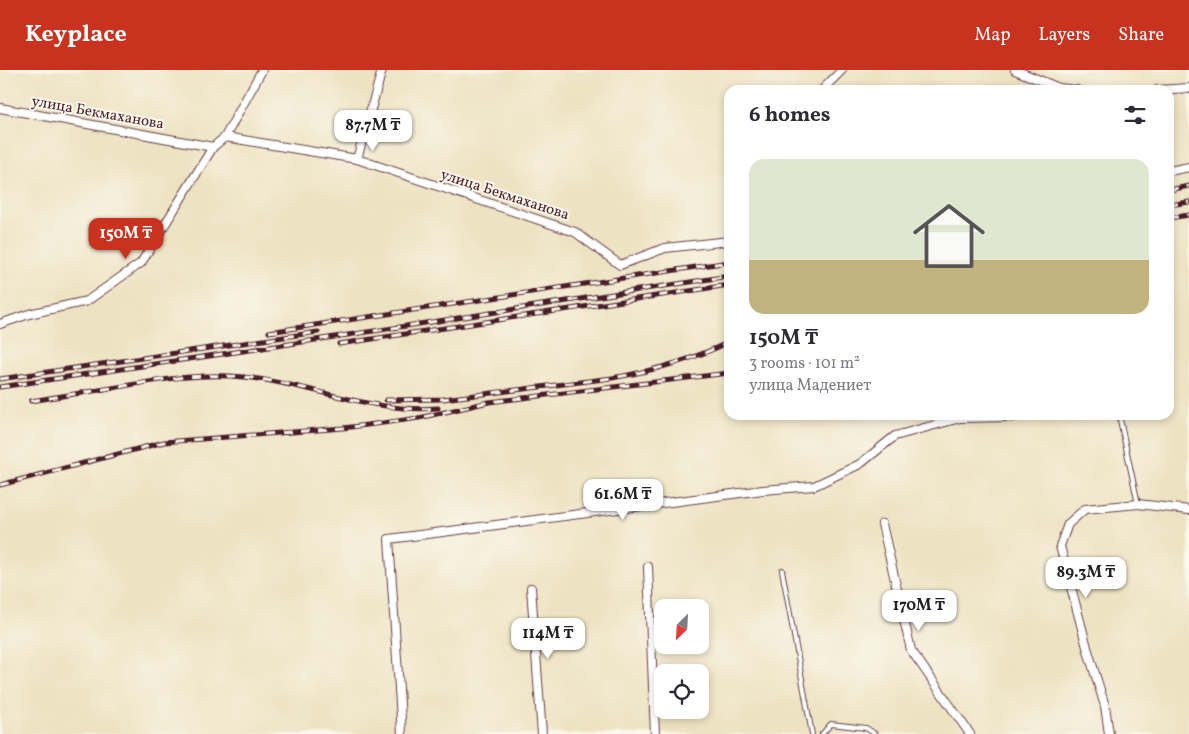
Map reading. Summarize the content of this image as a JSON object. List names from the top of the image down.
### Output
{
  "streets": {
    "street": ["улица Бекмаханова"]
  },
  "north": "bottom left",
  "page": {
    "header": "Keyplace",
    "nav": ["Map", "Layers", "Share"],
    "heading": "6 homes",
    "price": [
      "87.7M ₸",
      "150M ₸",
      "61.6M ₸",
      "89.3M ₸",
      "170M ₸",
      "114M ₸"
    ],
    "list": [
      {
        "name": "150M ₸",
        "note": "3 rooms · 101 m² · улица Мадениет"
      }
    ]
  }
}
